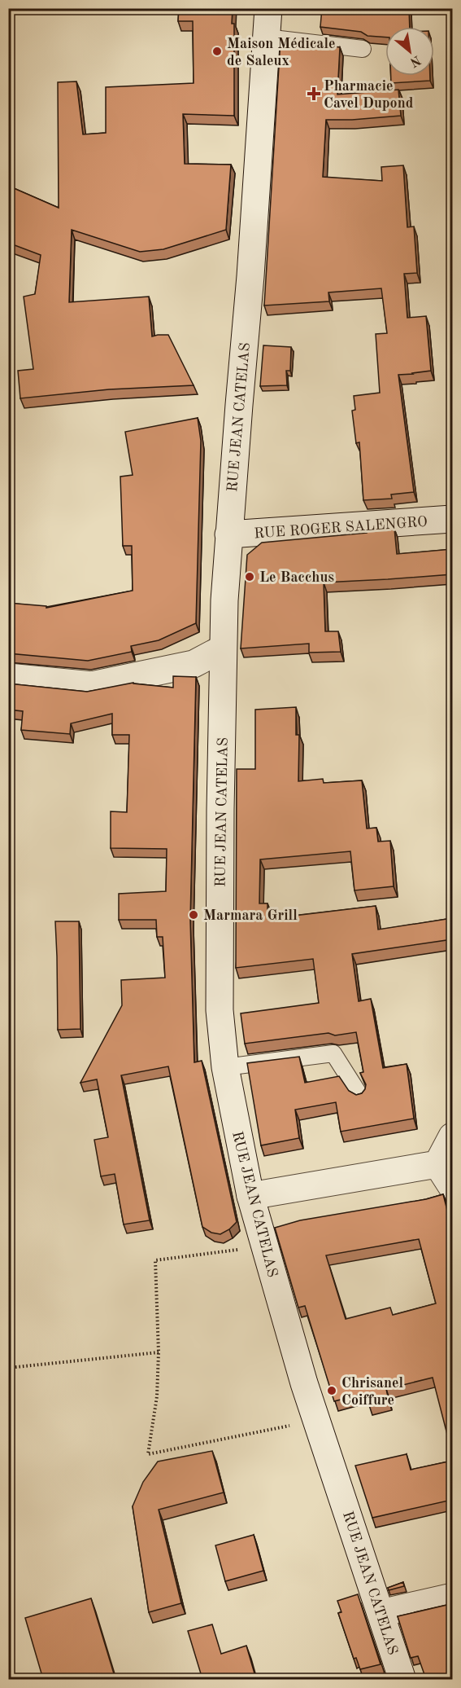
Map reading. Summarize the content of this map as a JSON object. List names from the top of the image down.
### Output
{
  "streets": {
    "street": ["RUE JEAN CATELAS", "RUE ROGER SALENGRO"]
  },
  "crossings": [
    ["RUE JEAN CATELAS", "RUE ROGER SALENGRO"]
  ],
  "places": {
    "other": [
      "Maison Médicale de Saleux",
      "Le Bacchus",
      "Marmara Grill",
      "Chrisanel Coiffure"
    ],
    "health": ["Pharmacie Cavel Dupond"]
  },
  "north": "bottom right"
}
